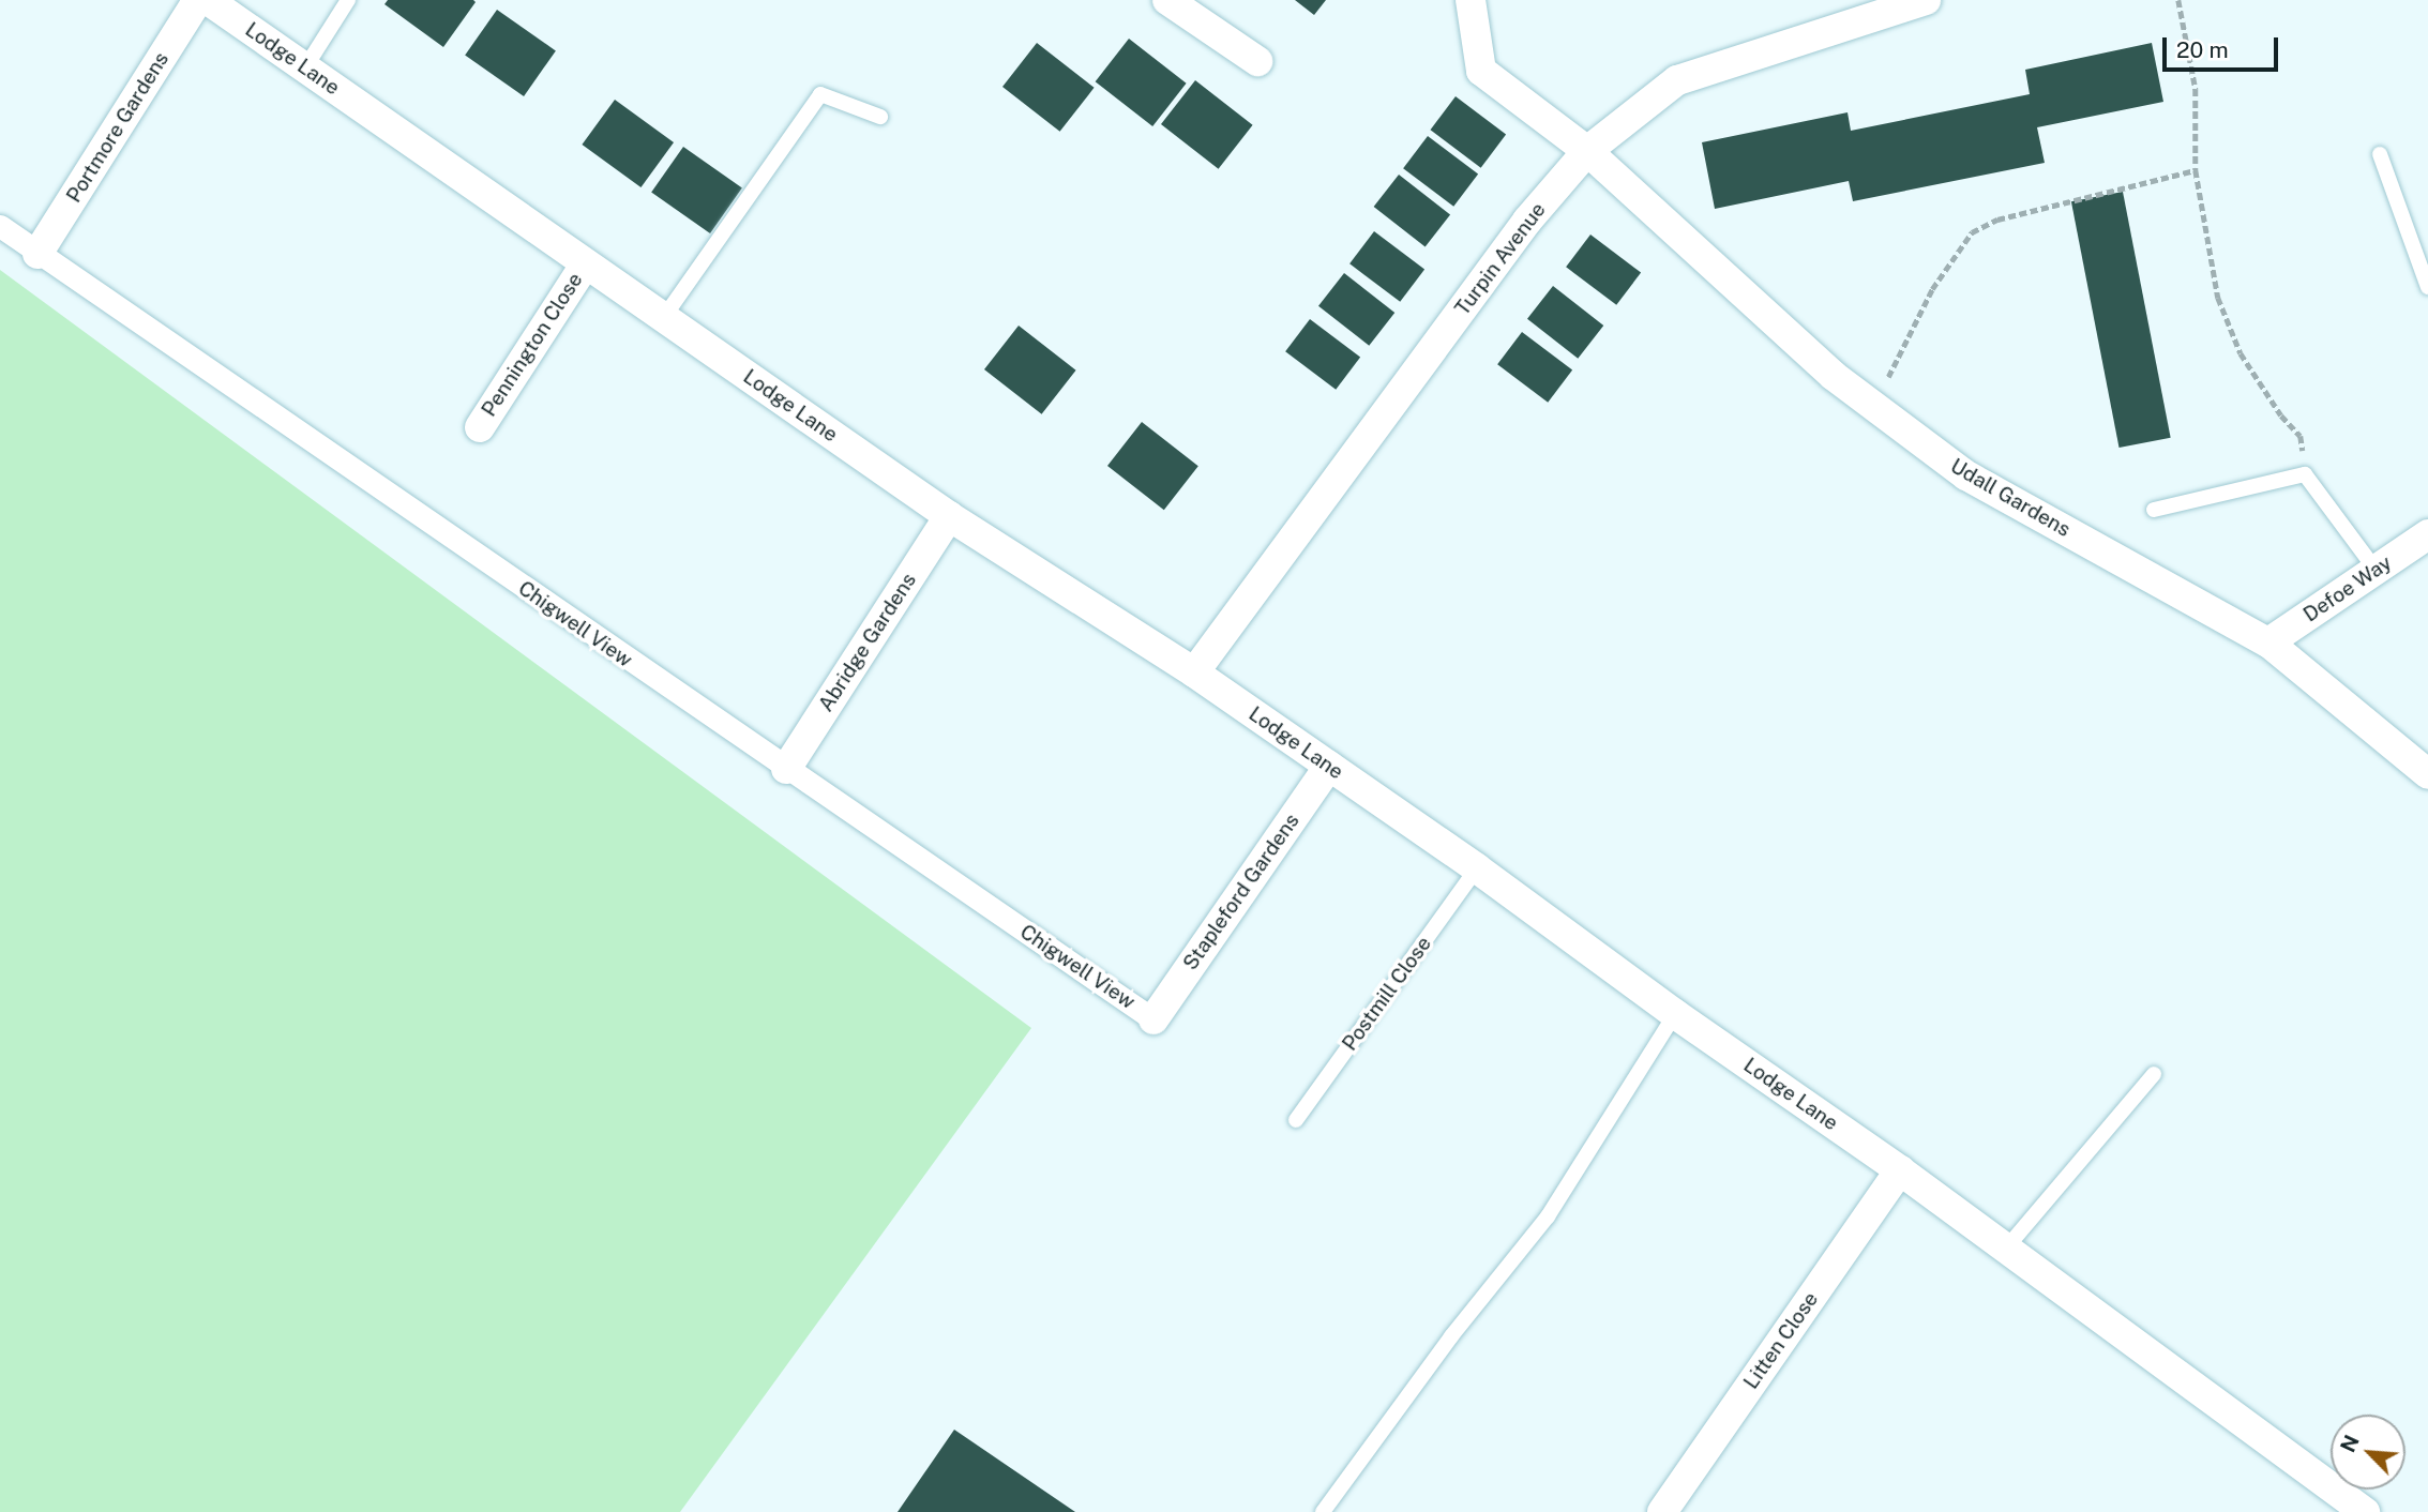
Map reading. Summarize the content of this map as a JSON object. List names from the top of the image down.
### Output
{
  "streets": {
    "street": [
      "Lodge Lane",
      "Portmore Gardens",
      "Turpin Avenue",
      "Pennington Close",
      "Udall Gardens",
      "Defoe Way",
      "Chigwell View",
      "Abridge Gardens",
      "Stapleford Gardens",
      "Litten Close"
    ],
    "lane": ["Postmill Close"]
  },
  "crossings": [
    ["Lodge Lane", "Turpin Avenue"],
    ["Lodge Lane", "Pennington Close"],
    ["Lodge Lane", "Abridge Gardens"],
    ["Lodge Lane", "Stapleford Gardens"],
    ["Lodge Lane", "Postmill Close"],
    ["Lodge Lane", "Litten Close"],
    ["Portmore Gardens", "Chigwell View"],
    ["Turpin Avenue", "Udall Gardens"],
    ["Udall Gardens", "Defoe Way"],
    ["Chigwell View", "Abridge Gardens"],
    ["Chigwell View", "Stapleford Gardens"]
  ],
  "scale_bar": "20 m",
  "north": "top left"
}
